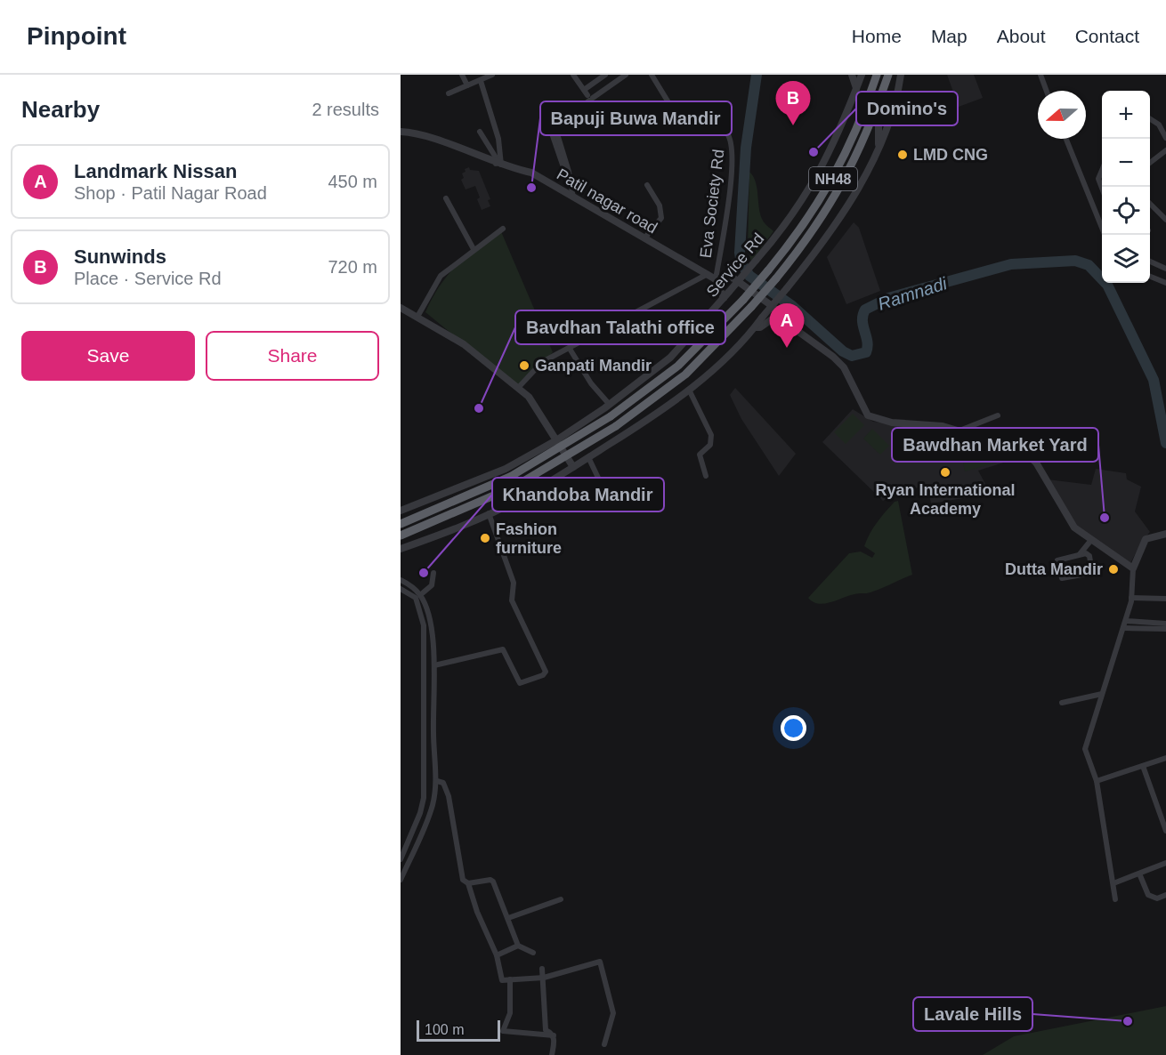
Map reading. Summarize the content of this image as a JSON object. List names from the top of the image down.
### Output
{
  "streets": {
    "highway": ["NH48"],
    "street": ["Patil nagar road", "Eva Society Rd", "Service Rd"]
  },
  "crossings": [
    ["Patil nagar road", "Eva Society Rd"]
  ],
  "water": ["Ramnadi"],
  "places": [
    "Domino's",
    "LMD CNG",
    "Bapuji Buwa Mandir",
    "Ganpati Mandir",
    "Bavdhan Talathi office",
    "Ryan International Academy",
    "Bawdhan Market Yard",
    "Fashion furniture",
    "Dutta Mandir",
    "Khandoba Mandir",
    "Lavale Hills"
  ],
  "scale_bar": "100 m",
  "north": "left",
  "page": {
    "header": "Pinpoint",
    "nav": [
      "Home",
      "Map",
      "About",
      "Contact"
    ],
    "heading": ["Nearby", "2 results"],
    "pins": ["B", "A"],
    "map_buttons": ["+", "−"],
    "list": [
      {
        "mark": "A",
        "name": "Landmark Nissan",
        "note": "Shop · Patil Nagar Road",
        "value": "450 m"
      },
      {
        "mark": "B",
        "name": "Sunwinds",
        "note": "Place · Service Rd",
        "value": "720 m"
      }
    ],
    "buttons": ["Save", "Share"],
    "scale": "100 m"
  }
}
